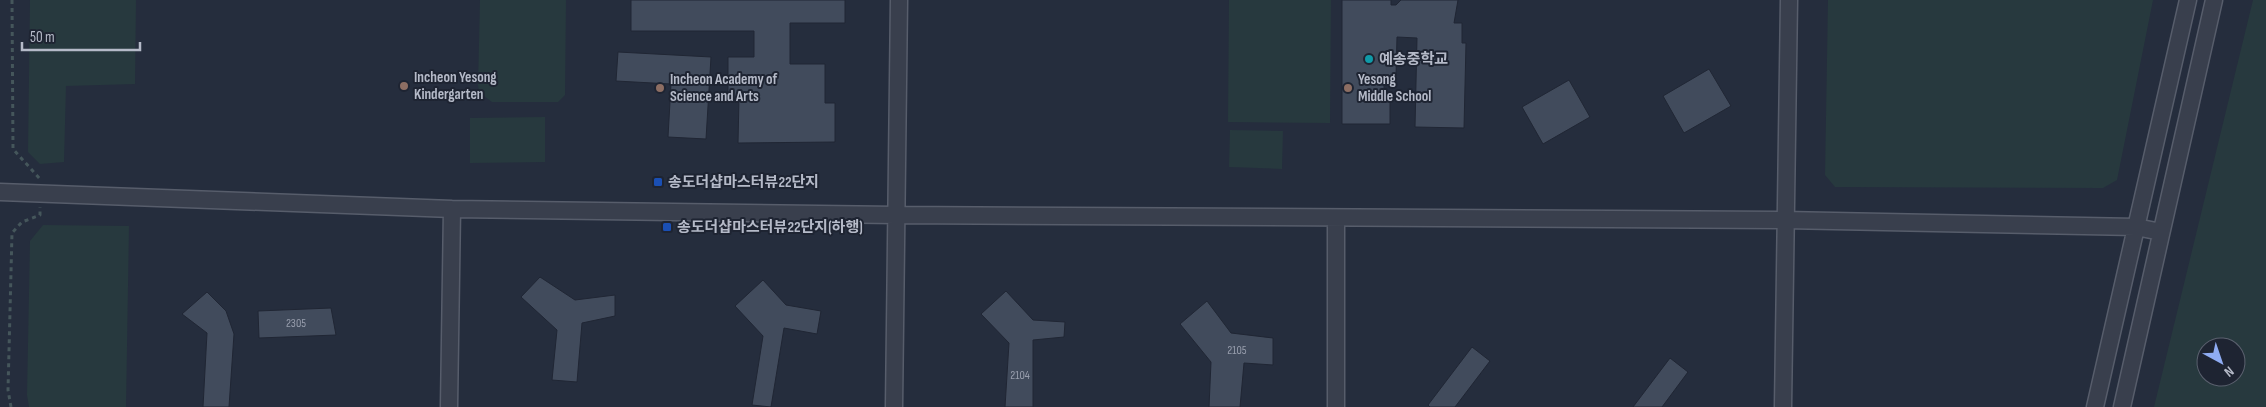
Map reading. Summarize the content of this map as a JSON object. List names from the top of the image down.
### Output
{
  "places": {
    "other": [
      "예송중학교",
      "Incheon Yesong Kindergarten",
      "Incheon Academy of Science and Arts",
      "Yesong Middle School"
    ],
    "transit": ["송도더샵마스터뷰22단지", "송도더샵마스터뷰22단지(하행)"]
  },
  "house_numbers": ["2305", "2105", "2104"],
  "scale_bar": "50 m",
  "north": "bottom right"
}
